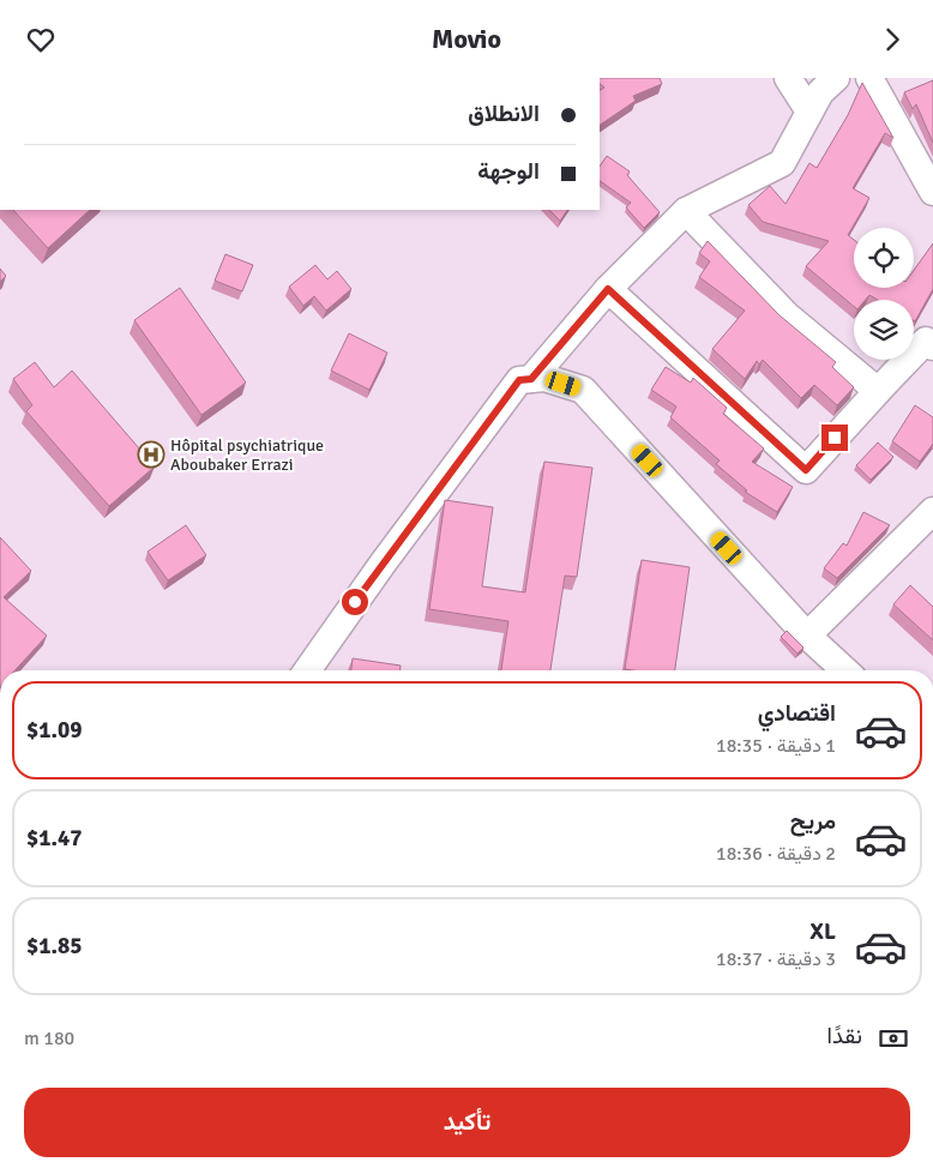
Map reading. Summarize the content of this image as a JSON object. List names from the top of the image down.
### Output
{
  "places": {
    "hospital": ["Hôpital psychiatrique Aboubaker Errazi"]
  },
  "page": {
    "header": "Movio",
    "banner": ["الانطلاق", "الوجهة"],
    "list": [
      {
        "name": "اقتصادي",
        "note": "1 دقيقة · 18:35",
        "value": "$1.09"
      },
      {
        "name": "مريح",
        "note": "2 دقيقة · 18:36",
        "value": "$1.47"
      },
      {
        "name": "XL",
        "note": "3 دقيقة · 18:37",
        "value": "$1.85"
      }
    ],
    "pay": ["نقدًا", "180 m"],
    "buttons": "تأكيد"
  }
}
